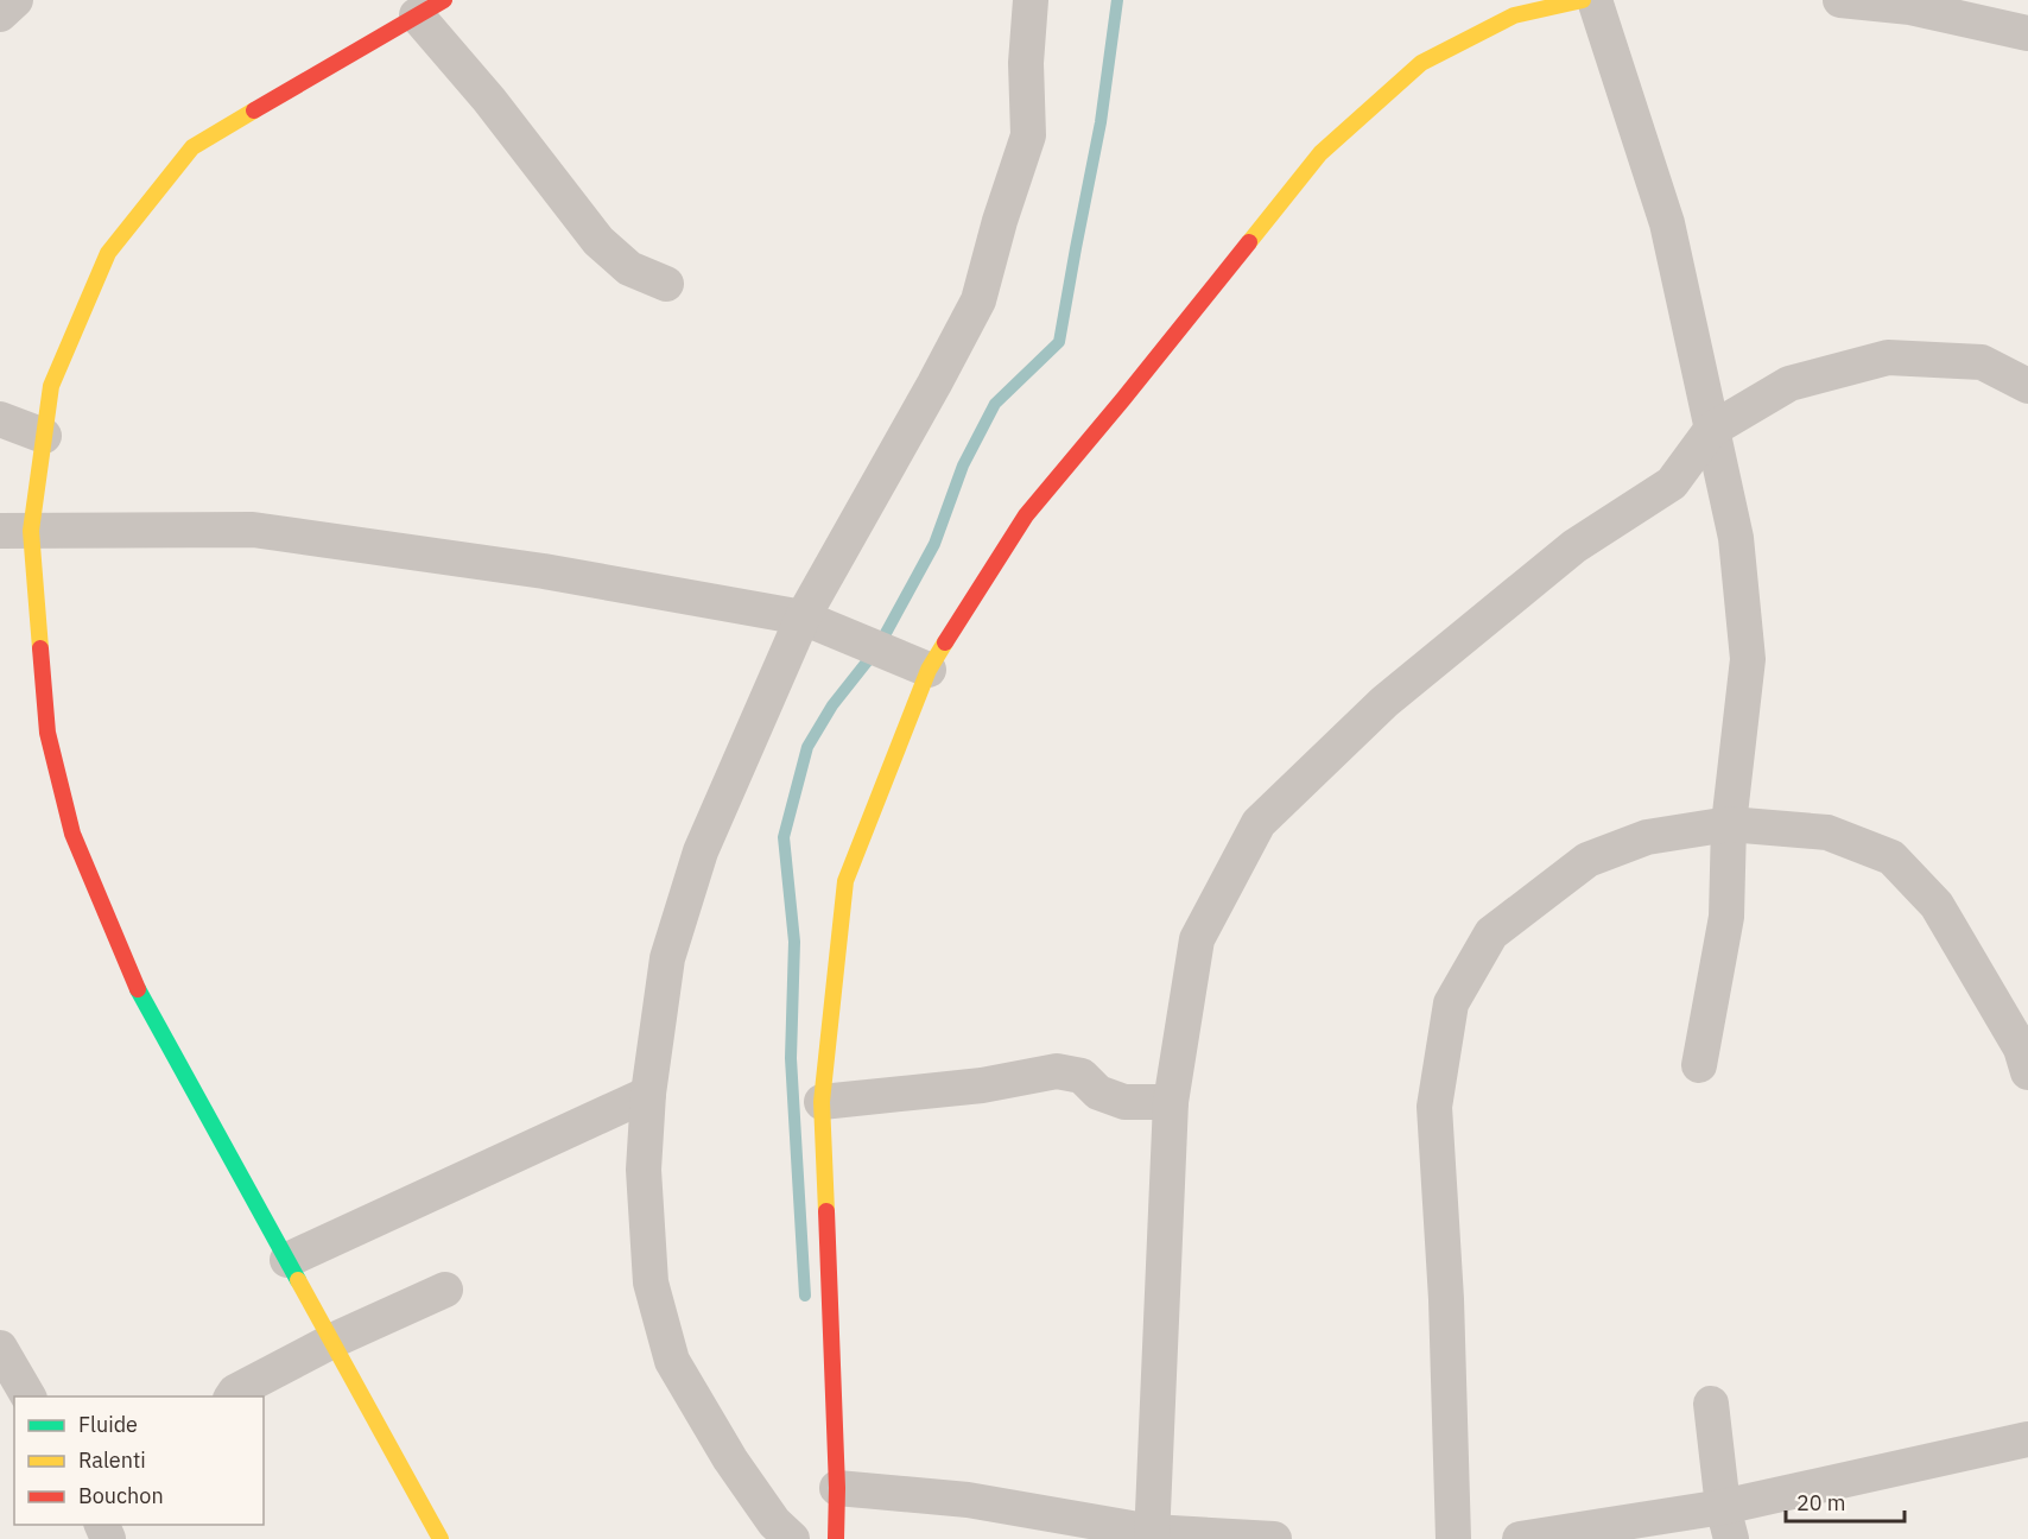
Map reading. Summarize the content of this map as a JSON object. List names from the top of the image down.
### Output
{
  "legend": ["Fluide", "Ralenti", "Bouchon"],
  "scale_bar": "20 m"
}
